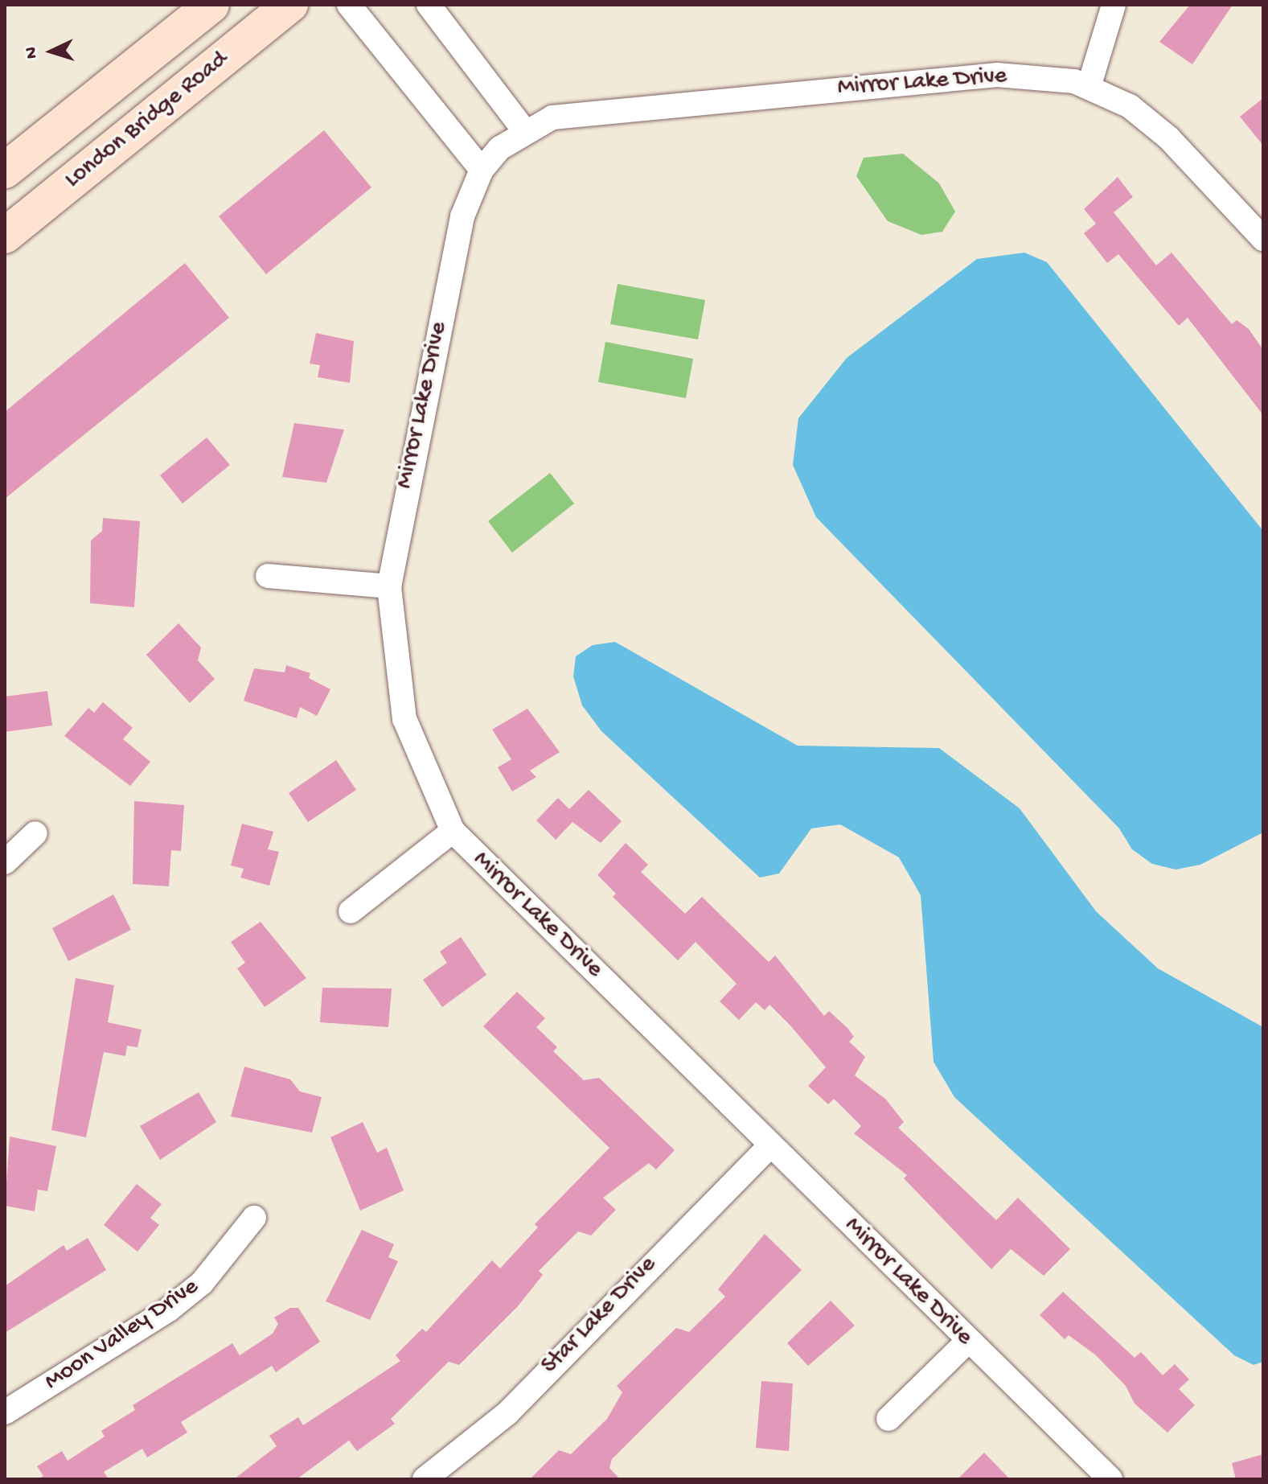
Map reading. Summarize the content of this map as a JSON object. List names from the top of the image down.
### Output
{
  "streets": {
    "main road": ["London Bridge Road"],
    "street": ["Mirror Lake Drive", "Star Lake Drive", "Moon Valley Drive"]
  },
  "crossings": [
    ["Mirror Lake Drive", "Star Lake Drive"]
  ],
  "north": "left"
}
